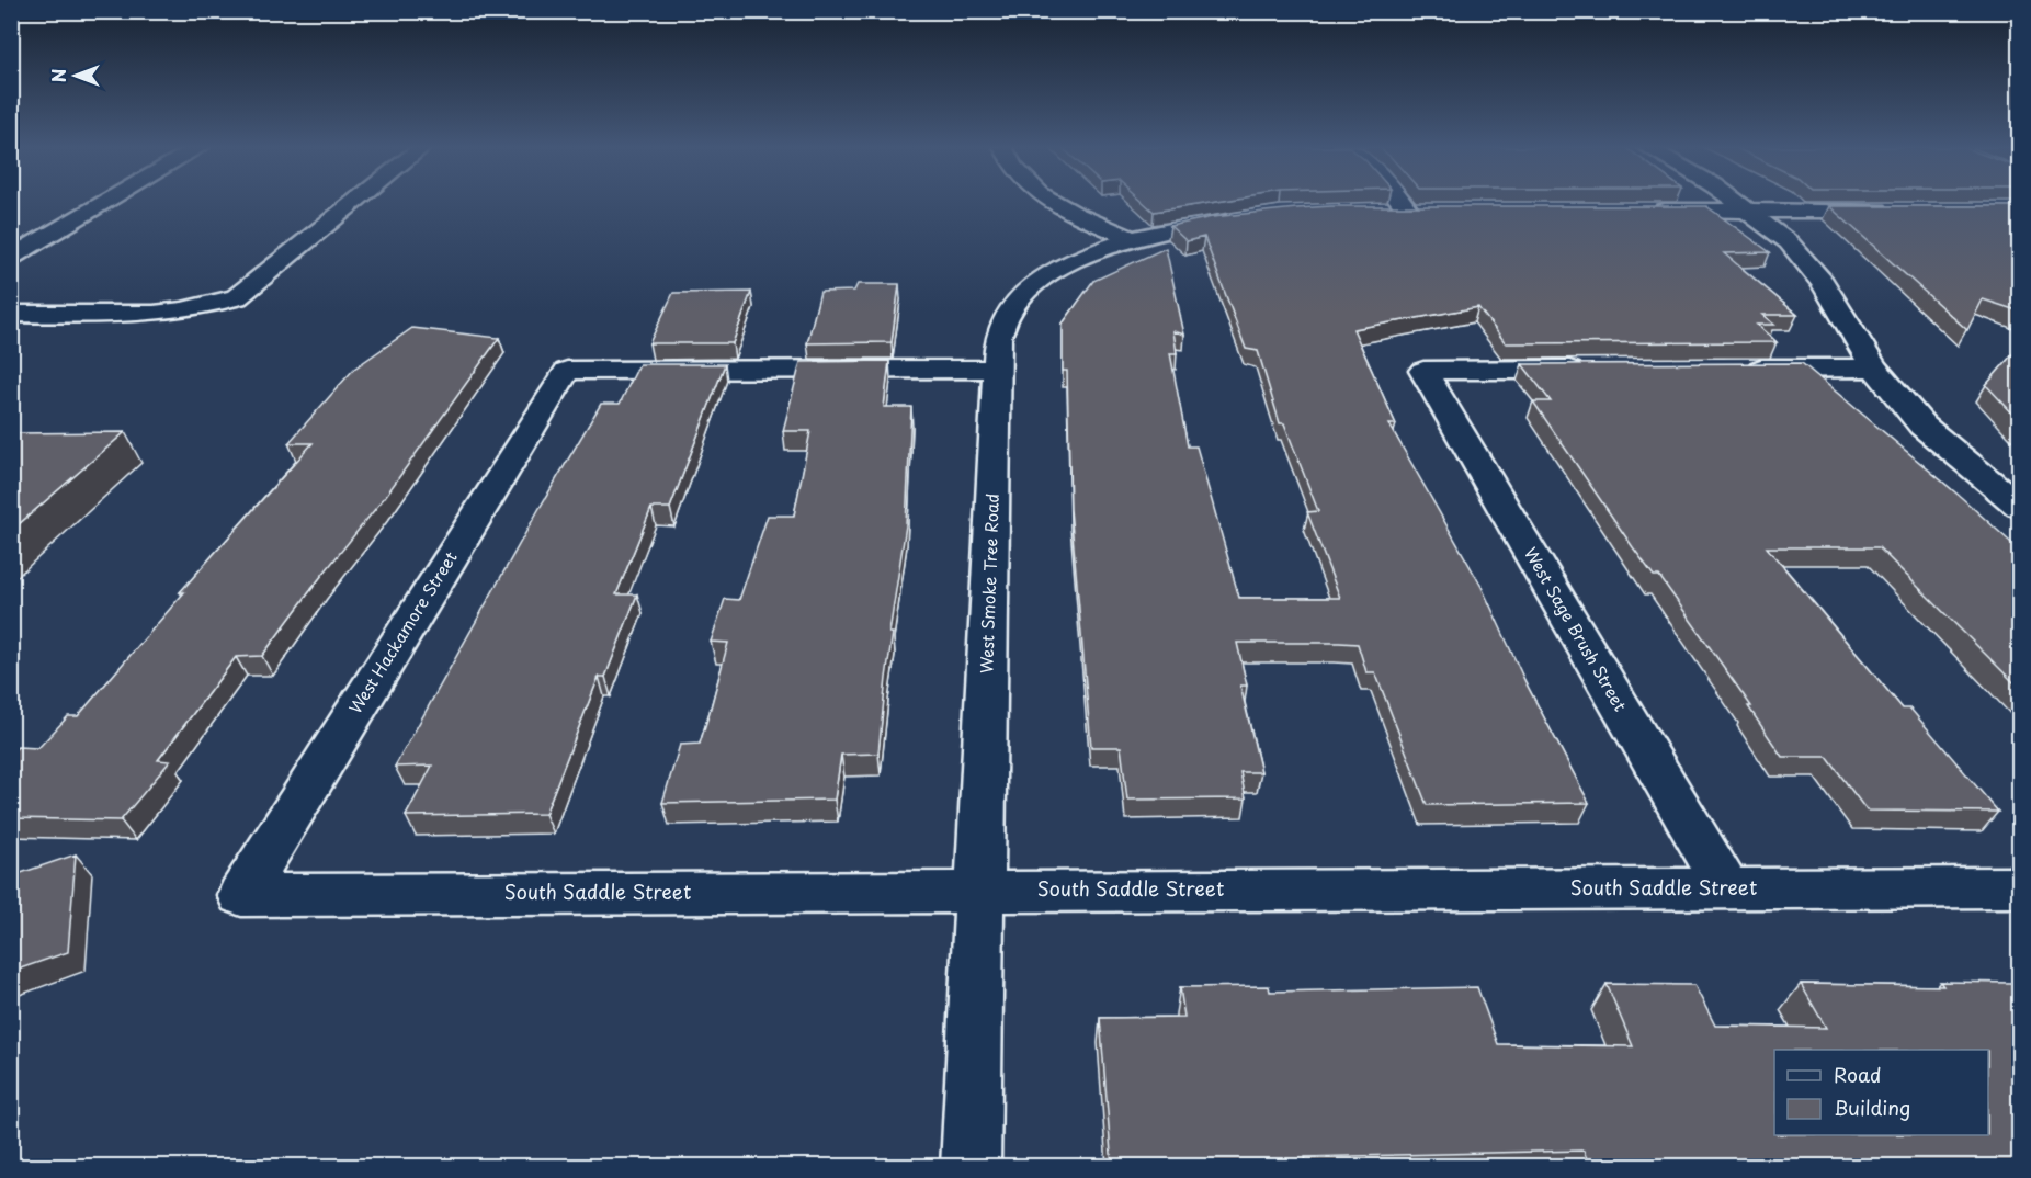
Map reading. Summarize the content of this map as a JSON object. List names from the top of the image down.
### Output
{
  "streets": {
    "street": [
      "West Smoke Tree Road",
      "West Sage Brush Street",
      "West Hackamore Street",
      "South Saddle Street"
    ]
  },
  "crossings": [
    ["West Smoke Tree Road", "West Hackamore Street"],
    ["West Smoke Tree Road", "South Saddle Street"],
    ["West Sage Brush Street", "South Saddle Street"],
    ["West Hackamore Street", "South Saddle Street"]
  ],
  "legend": ["Road", "Building"],
  "north": "left"
}
